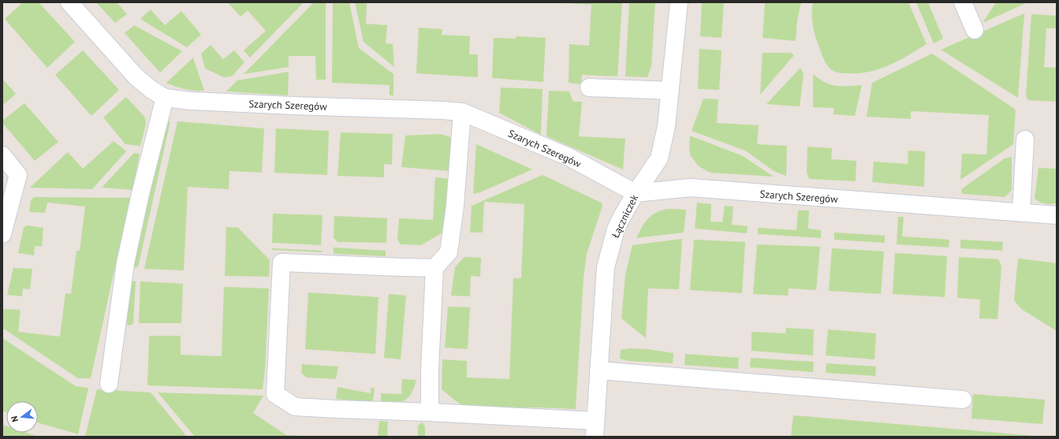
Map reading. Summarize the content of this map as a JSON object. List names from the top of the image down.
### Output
{
  "streets": {
    "street": ["Szarych Szeregów", "Łączniczek"]
  },
  "crossings": [
    ["Szarych Szeregów", "Łączniczek"]
  ],
  "north": "left"
}
